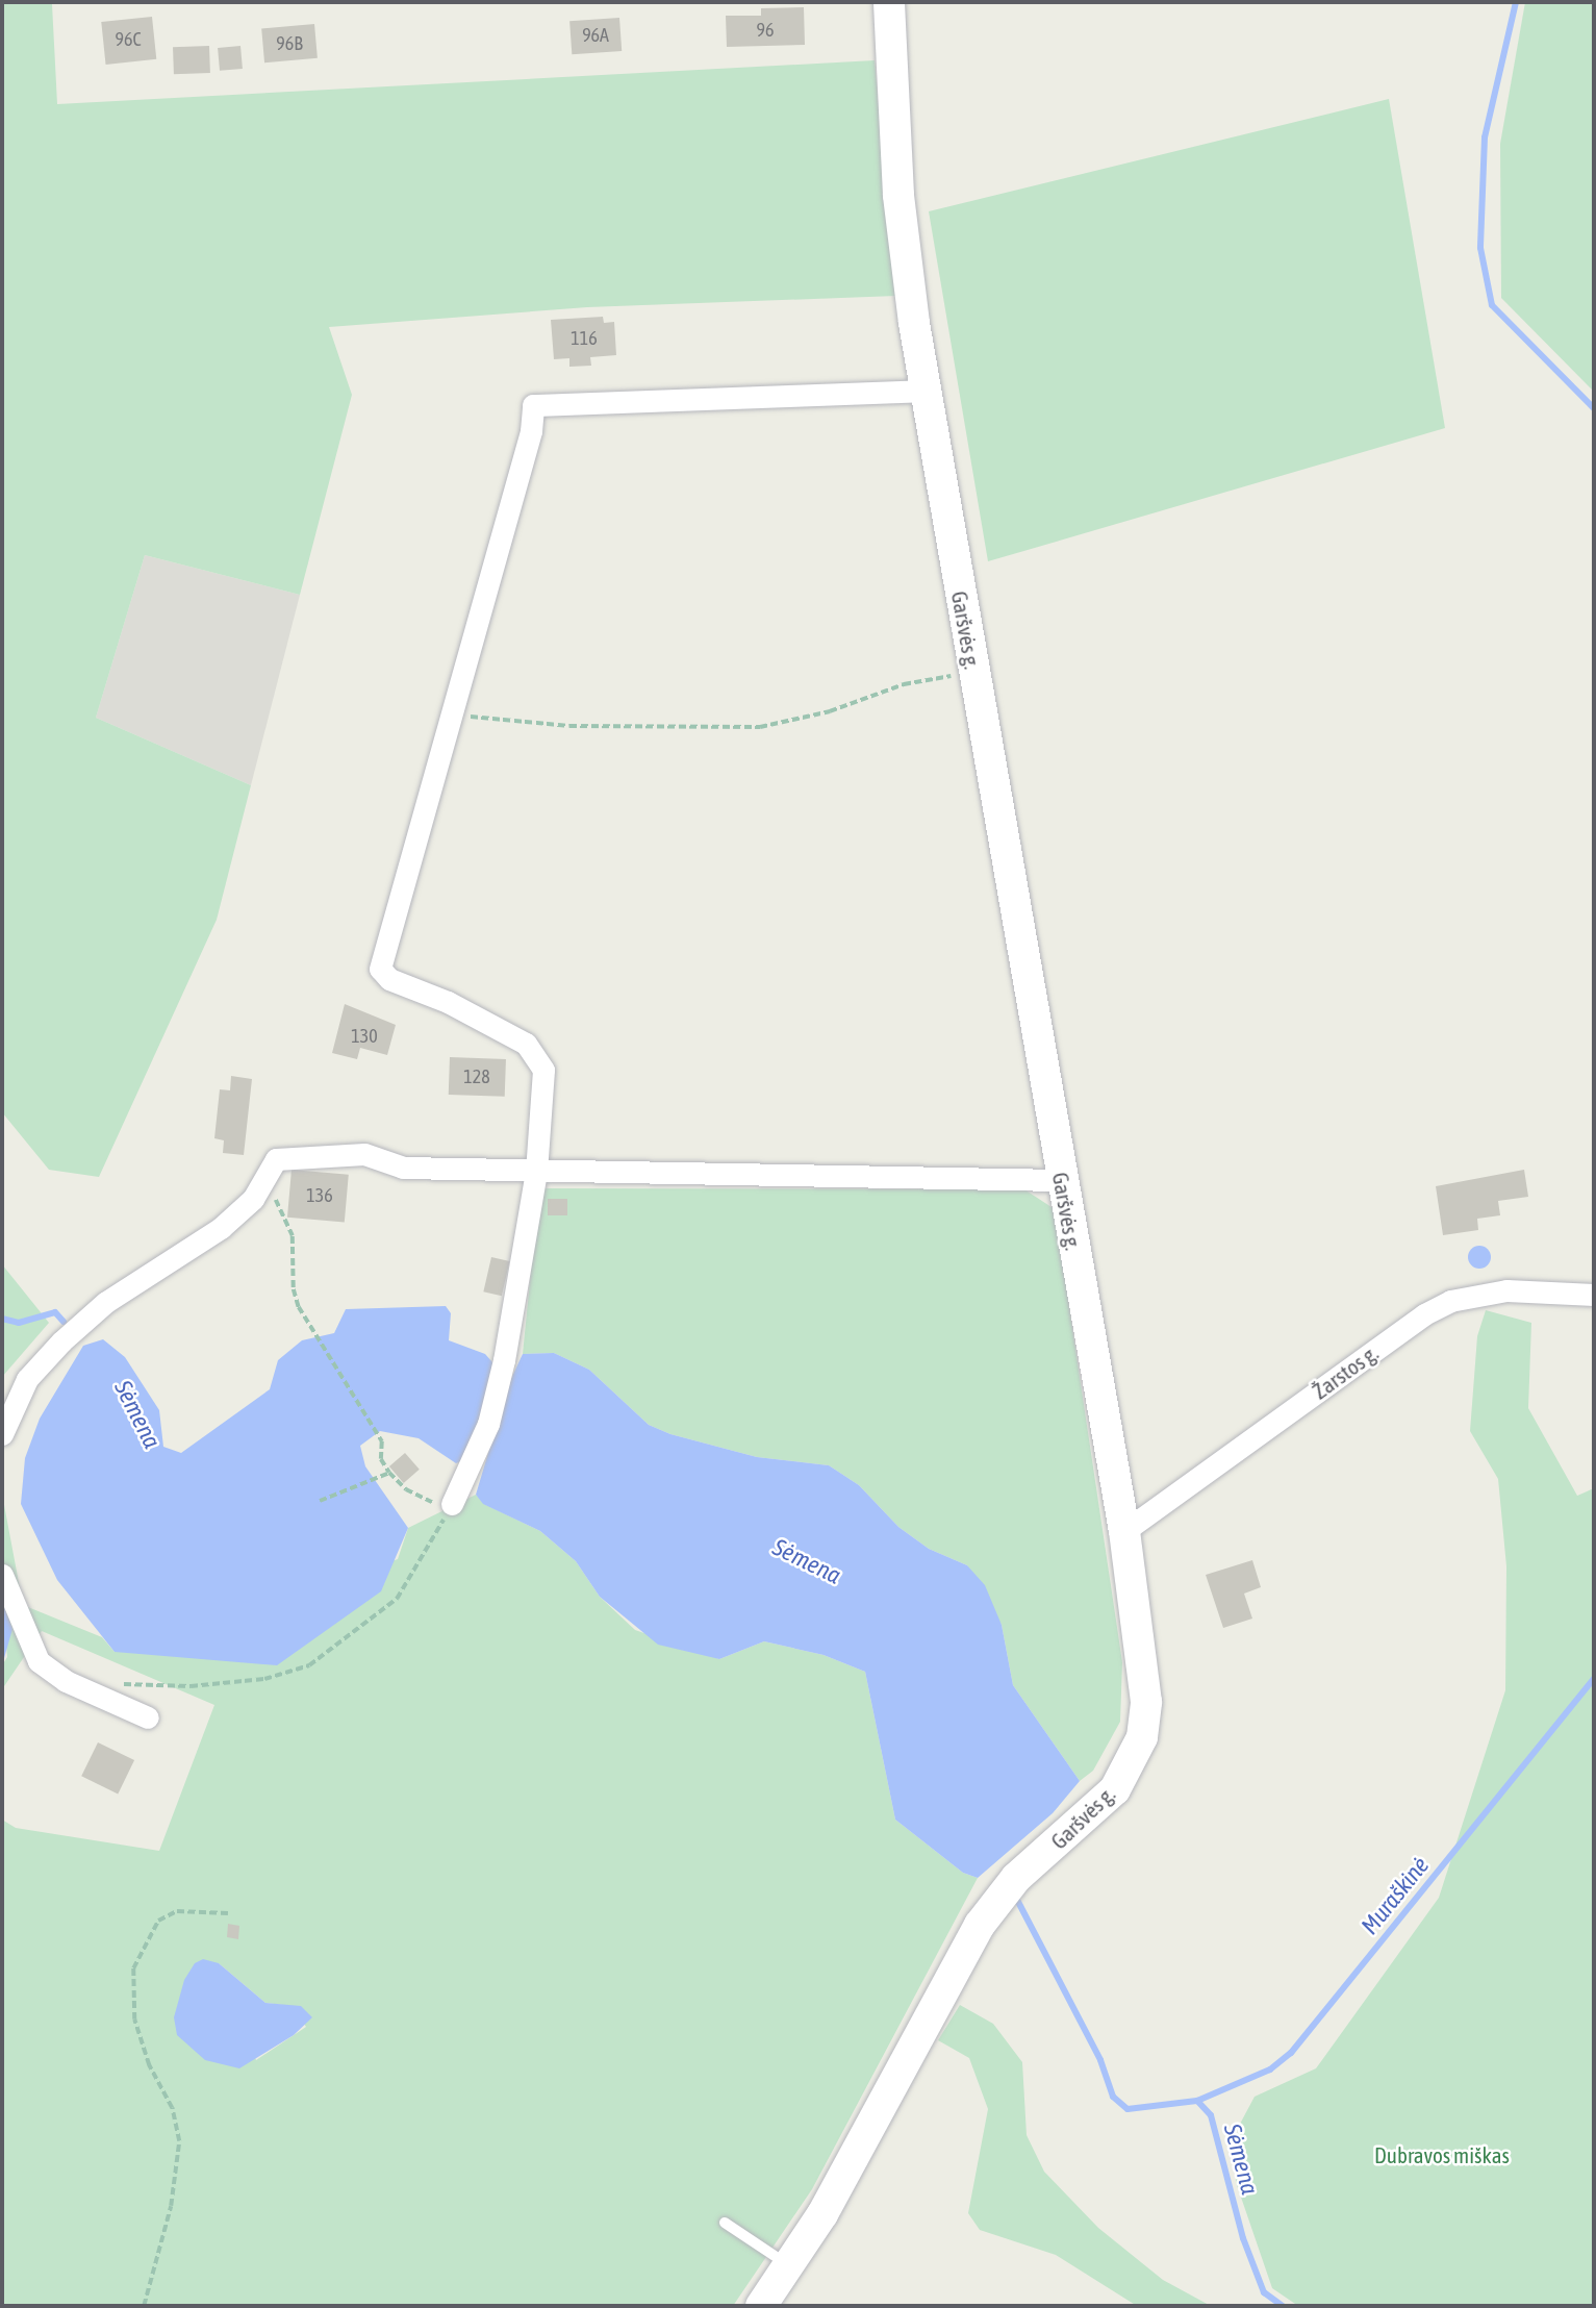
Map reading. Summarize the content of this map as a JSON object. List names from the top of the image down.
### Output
{
  "streets": {
    "main road": ["Garšvės g."],
    "street": ["Žarstos g."]
  },
  "crossings": [
    ["Garšvės g.", "Žarstos g."]
  ],
  "water": ["Sėmena", "Muraškinė"],
  "parks": ["Dubravos miškas"],
  "house_numbers": [
    "96",
    "96A",
    "96C",
    "96B",
    "116",
    "130",
    "128",
    "136"
  ]
}
